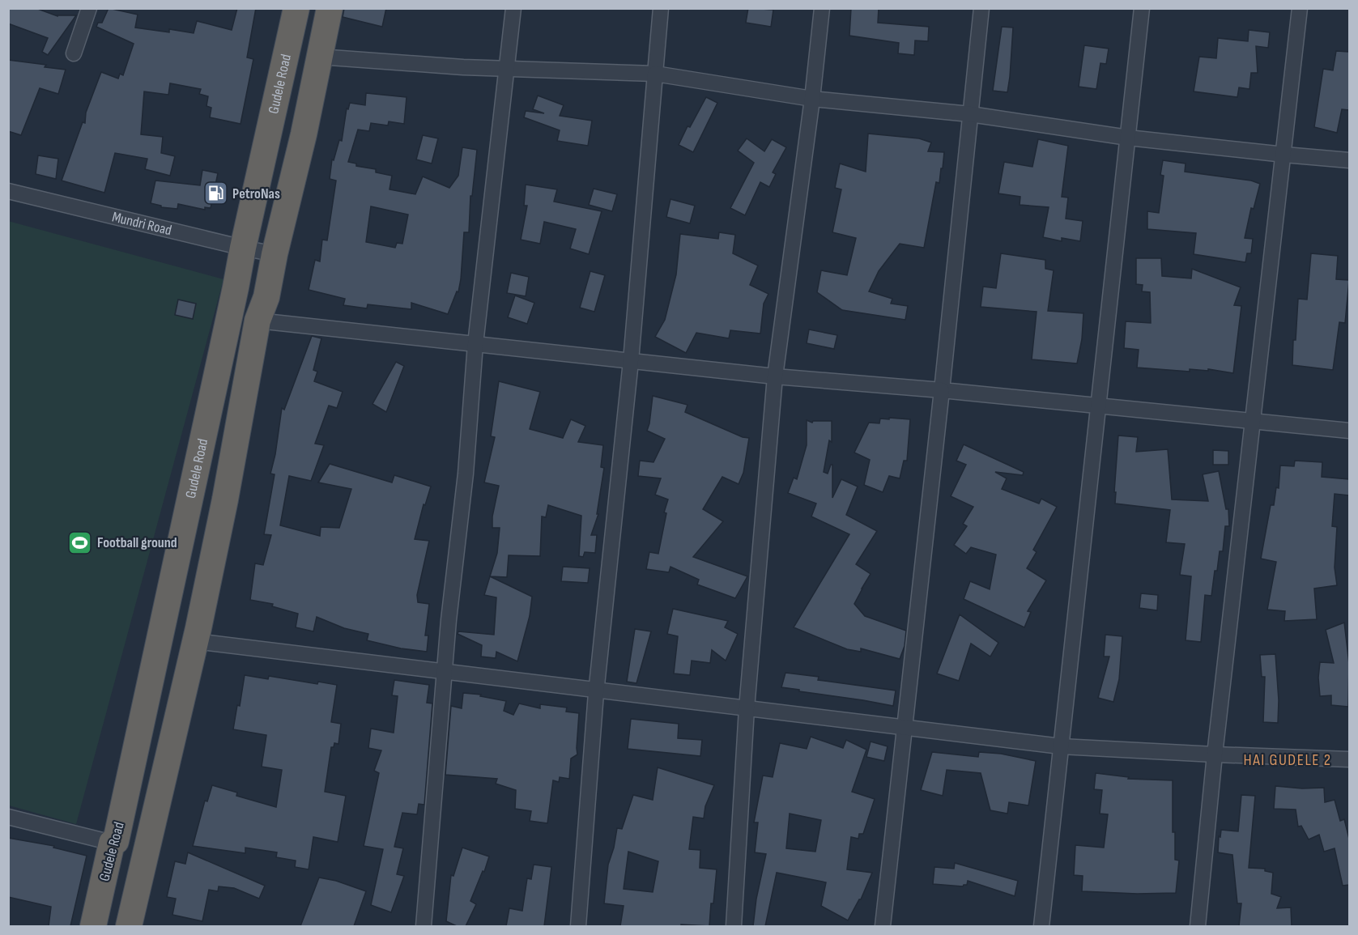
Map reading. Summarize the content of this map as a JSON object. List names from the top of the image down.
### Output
{
  "streets": {
    "highway": ["Gudele Road"],
    "street": ["Mundri Road"]
  },
  "crossings": [
    ["Gudele Road", "Mundri Road"]
  ],
  "districts": ["HAI GUDELE 2"],
  "places": {
    "fuel station": ["PetroNas"],
    "sports": ["Football ground"]
  }
}
